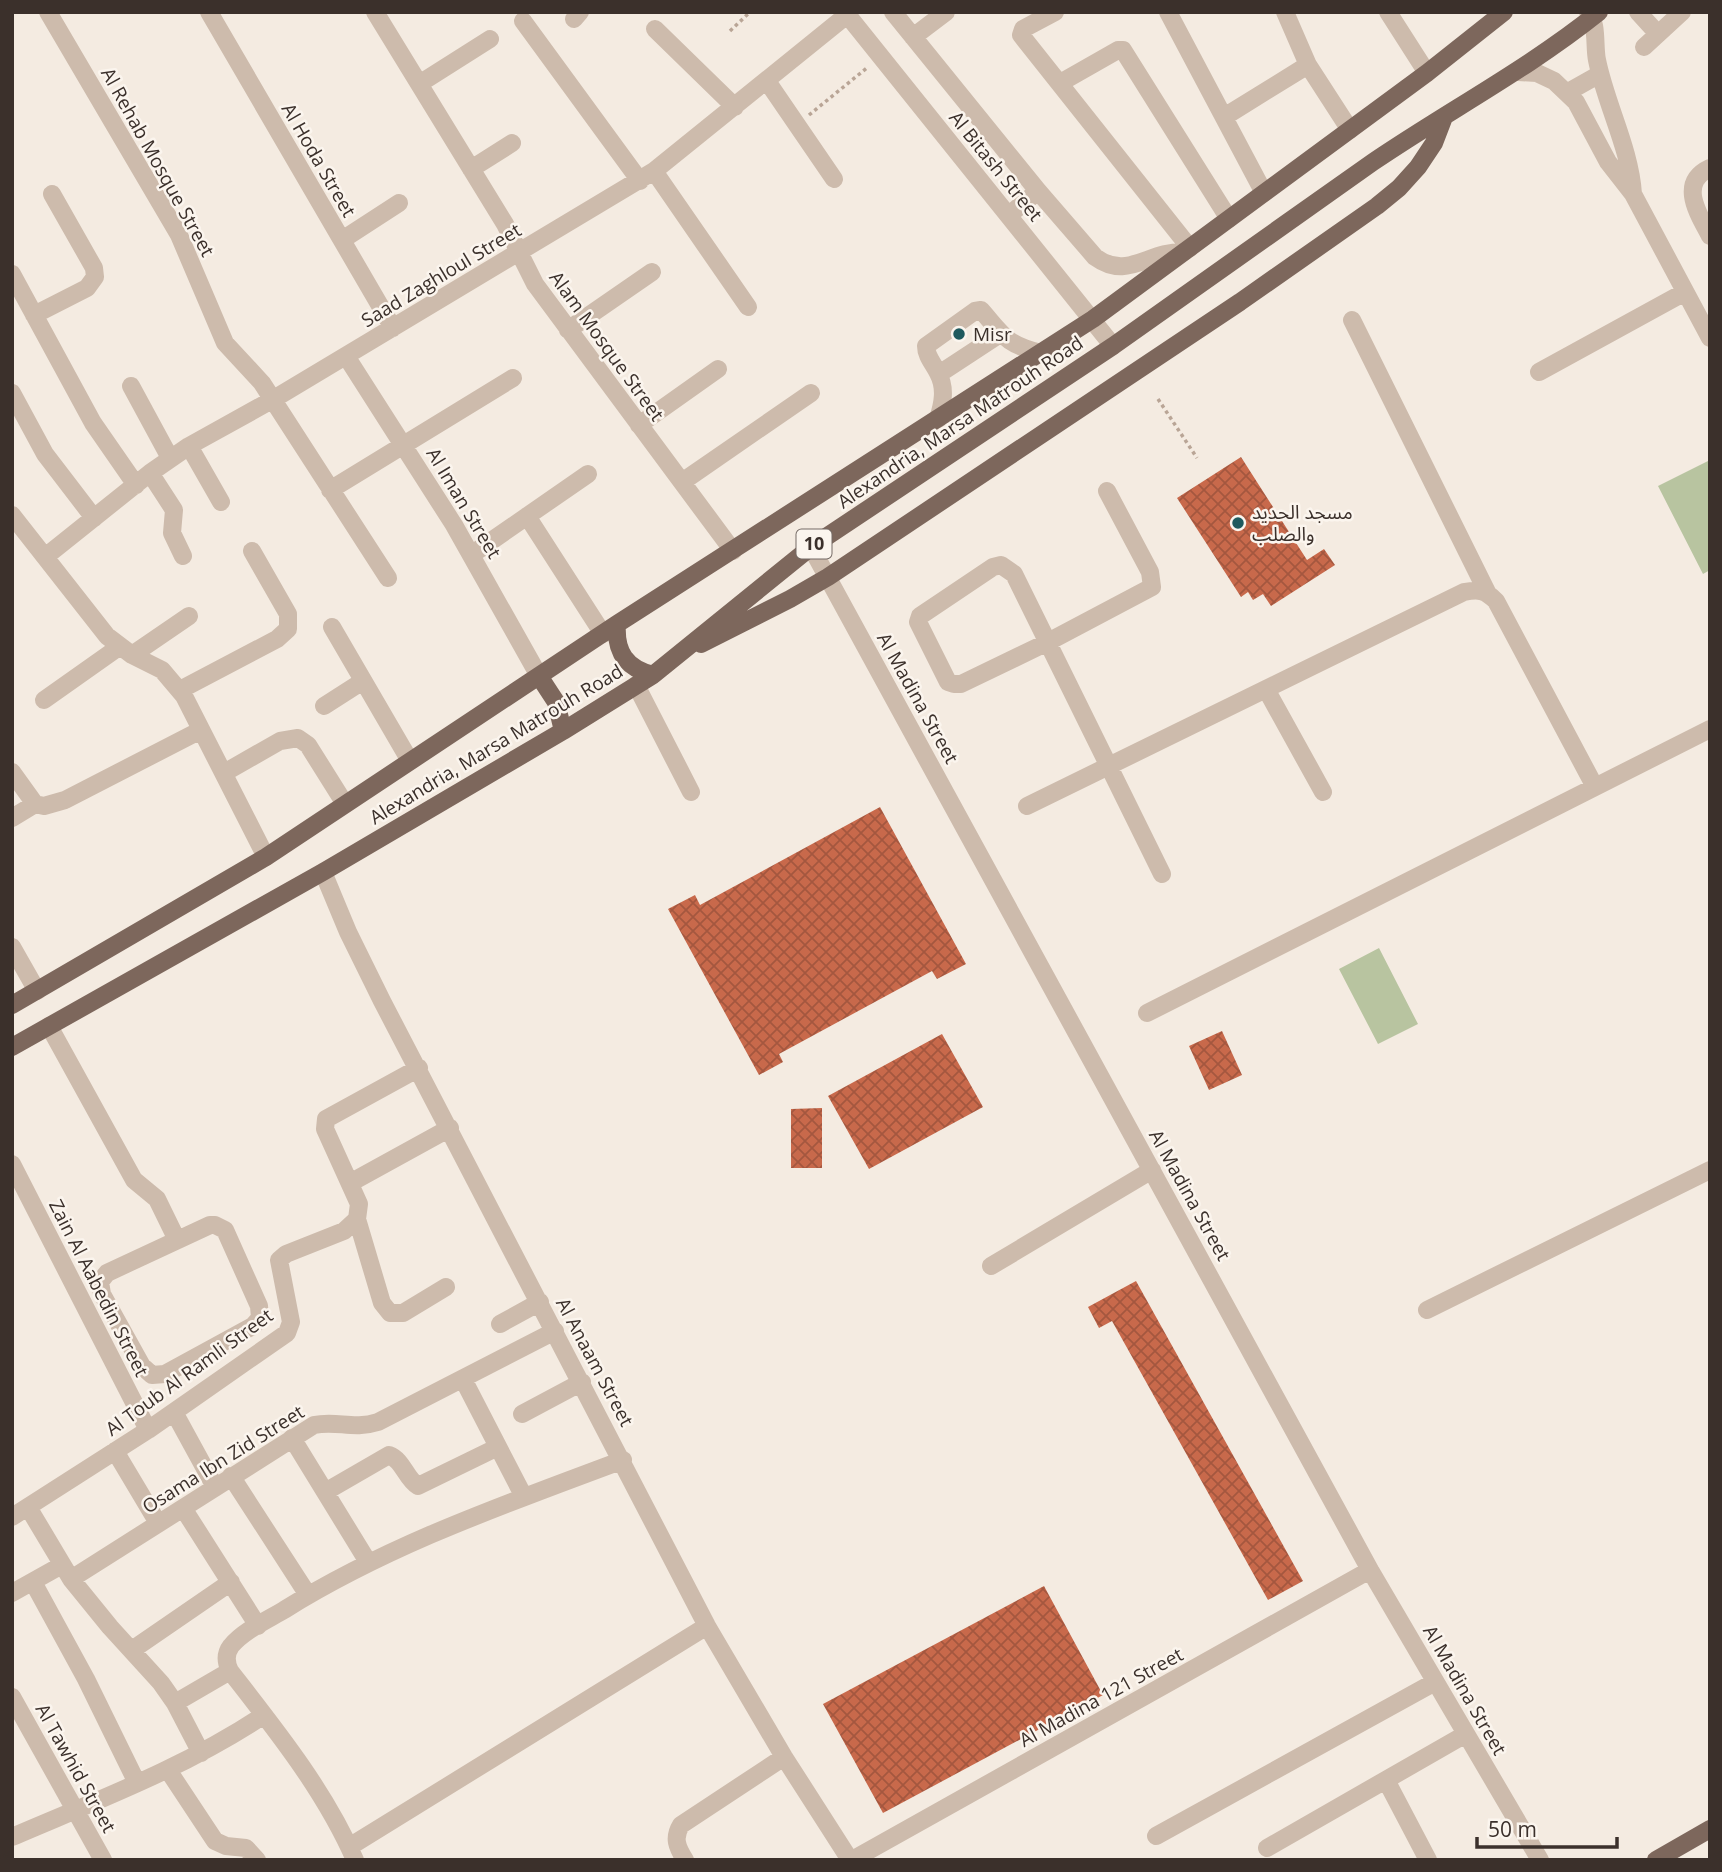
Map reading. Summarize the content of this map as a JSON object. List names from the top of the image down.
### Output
{
  "streets": {
    "main road": ["Alexandria, Marsa Matrouh Road", "10"],
    "street": [
      "Al Hoda Street",
      "Al Rehab Mosque Street",
      "Al Bitash Street",
      "Saad Zaghloul Street",
      "Alam Mosque Street",
      "Al Iman Street",
      "Al Madina Street",
      "Zain Al Aabedin Street",
      "Al Anaam Street",
      "Al Toub Al Ramli Street",
      "Osama Ibn Zid Street",
      "Al Madina 121 Street",
      "Al Tawhid Street"
    ]
  },
  "crossings": [
    ["Al Hoda Street", "Saad Zaghloul Street"],
    ["Al Rehab Mosque Street", "Saad Zaghloul Street"],
    ["Al Bitash Street", "Saad Zaghloul Street"],
    ["Al Bitash Street", "Alexandria, Marsa Matrouh Road"],
    ["Saad Zaghloul Street", "Alam Mosque Street"],
    ["Saad Zaghloul Street", "Al Iman Street"],
    ["Alam Mosque Street", "Alexandria, Marsa Matrouh Road"],
    ["Alexandria, Marsa Matrouh Road", "Al Iman Street"],
    ["Alexandria, Marsa Matrouh Road", "Al Madina Street"],
    ["Alexandria, Marsa Matrouh Road", "Al Anaam Street"],
    ["Al Madina Street", "Al Madina 121 Street"],
    ["Zain Al Aabedin Street", "Al Toub Al Ramli Street"],
    ["Al Anaam Street", "Osama Ibn Zid Street"],
    ["Al Anaam Street", "Al Madina 121 Street"]
  ],
  "places": ["Misr", "مسجد الحديد والصلب"],
  "scale_bar": "50 m"
}
